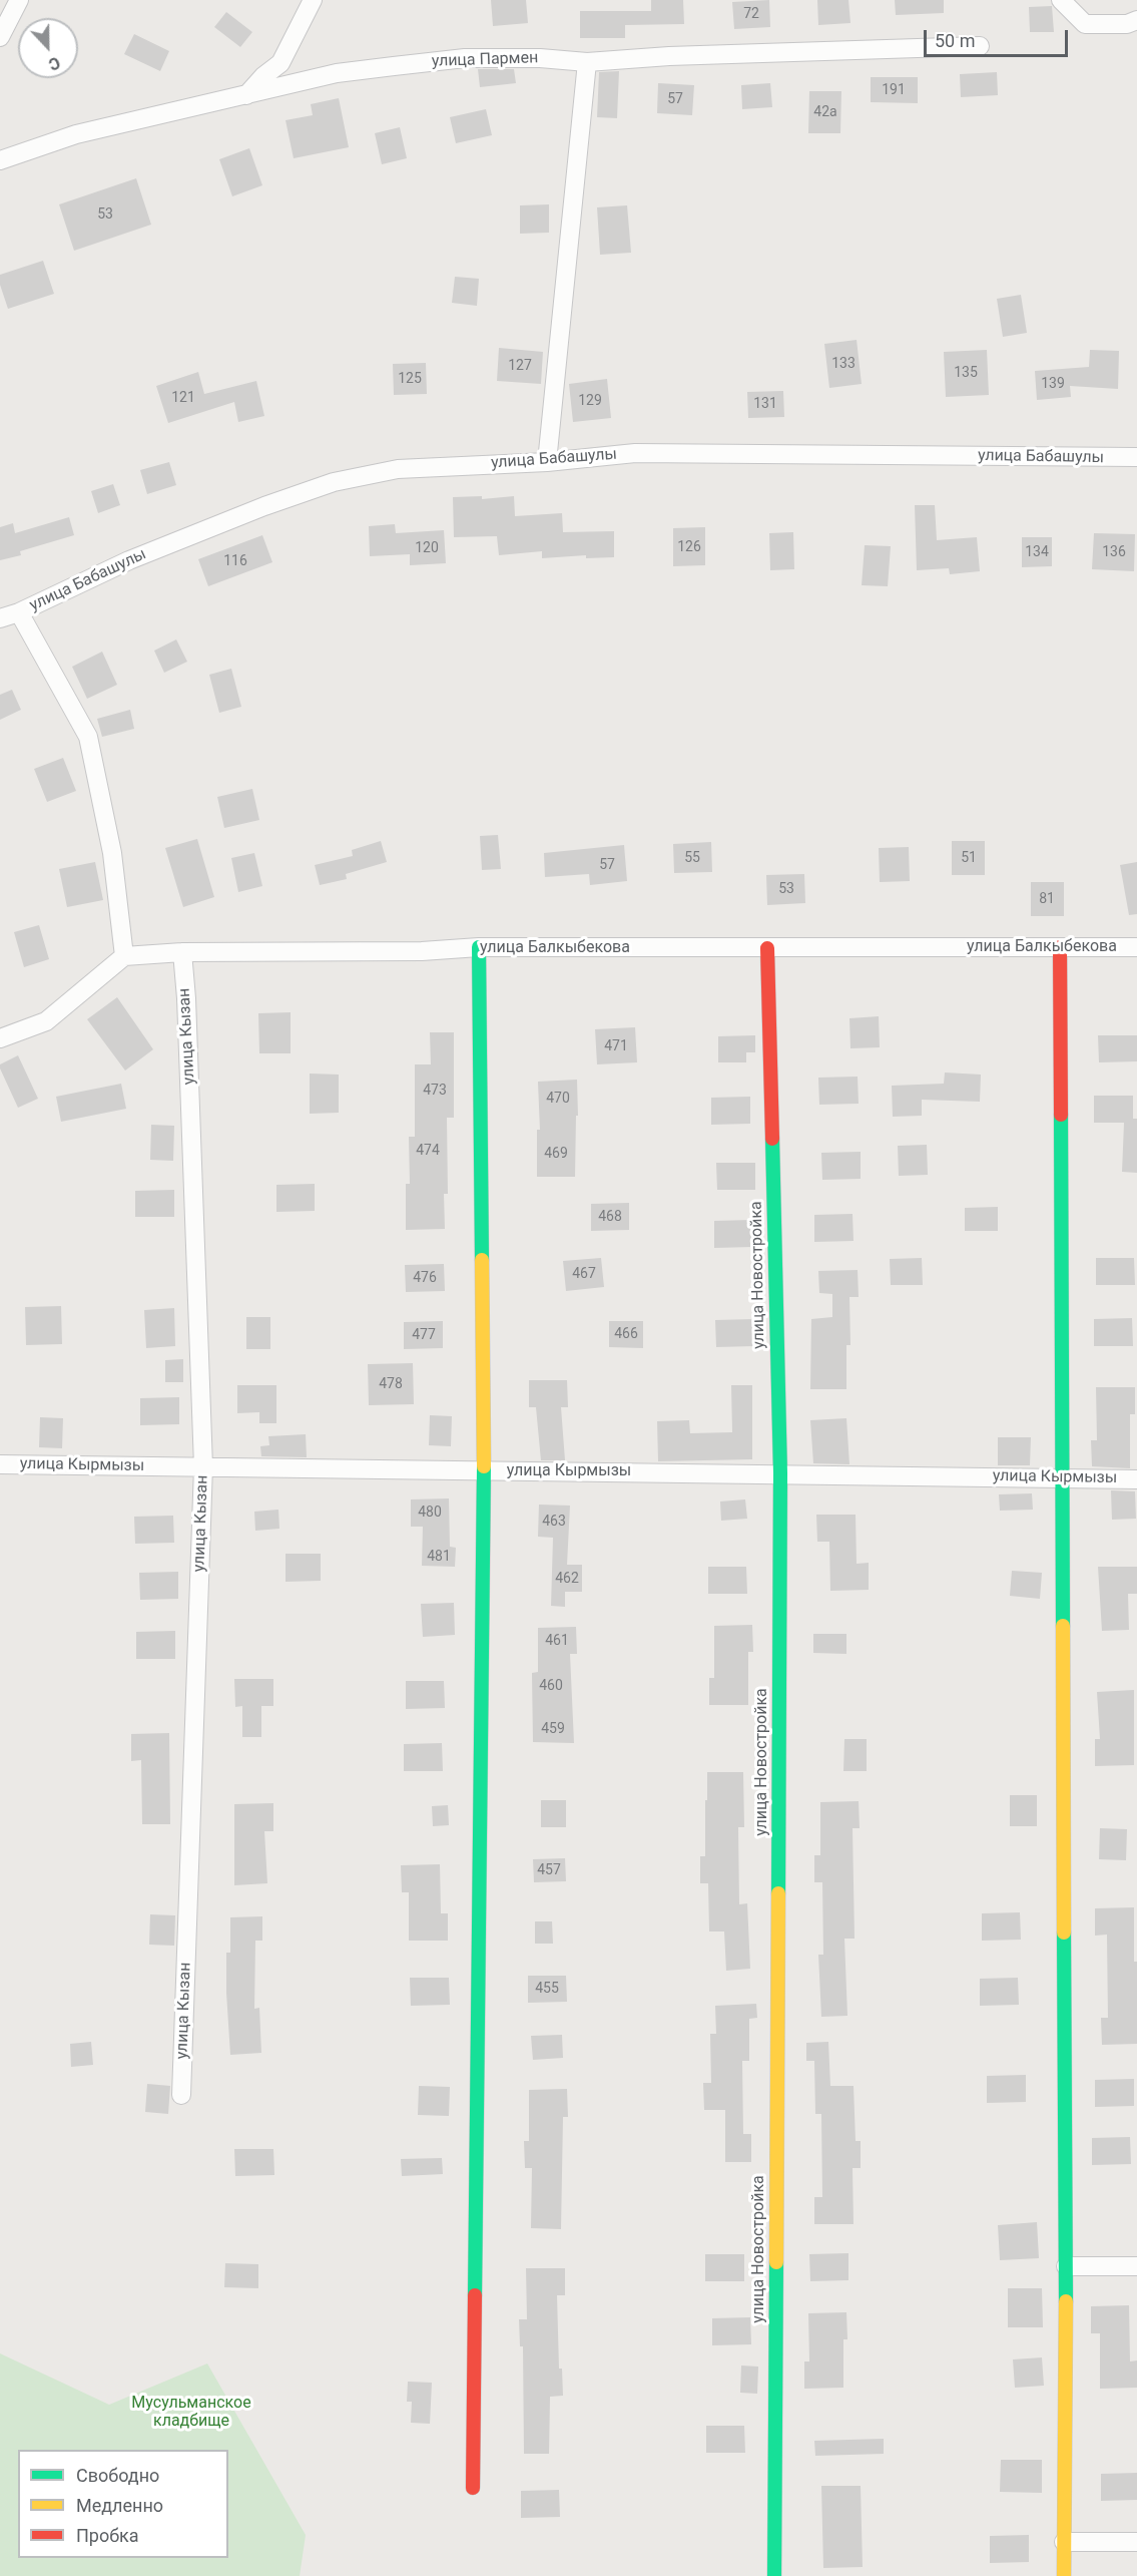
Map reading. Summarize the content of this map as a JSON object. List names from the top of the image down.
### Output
{
  "streets": {
    "street": [
      "улица Пармен",
      "улица Бабашулы",
      "улица Балкыбекова",
      "улица Кызан",
      "улица Новостройка",
      "улица Кырмызы"
    ]
  },
  "crossings": [
    ["улица Балкыбекова", "улица Кызан"],
    ["улица Балкыбекова", "улица Новостройка"],
    ["улица Кызан", "улица Кырмызы"],
    ["улица Новостройка", "улица Кырмызы"]
  ],
  "parks": ["Мусульманское кладбище"],
  "house_numbers": [
    "72",
    "191",
    "57",
    "42а",
    "53",
    "133",
    "127",
    "135",
    "125",
    "139",
    "121",
    "129",
    "131",
    "126",
    "120",
    "134",
    "136",
    "116",
    "55",
    "51",
    "57",
    "53",
    "81",
    "471",
    "473",
    "470",
    "474",
    "469",
    "468",
    "467",
    "476",
    "466",
    "477",
    "478",
    "480",
    "463",
    "481",
    "462",
    "461",
    "460",
    "459",
    "457",
    "455"
  ],
  "legend": ["Свободно", "Медленно", "Пробка"],
  "scale_bar": "50 m",
  "north": "bottom"
}
